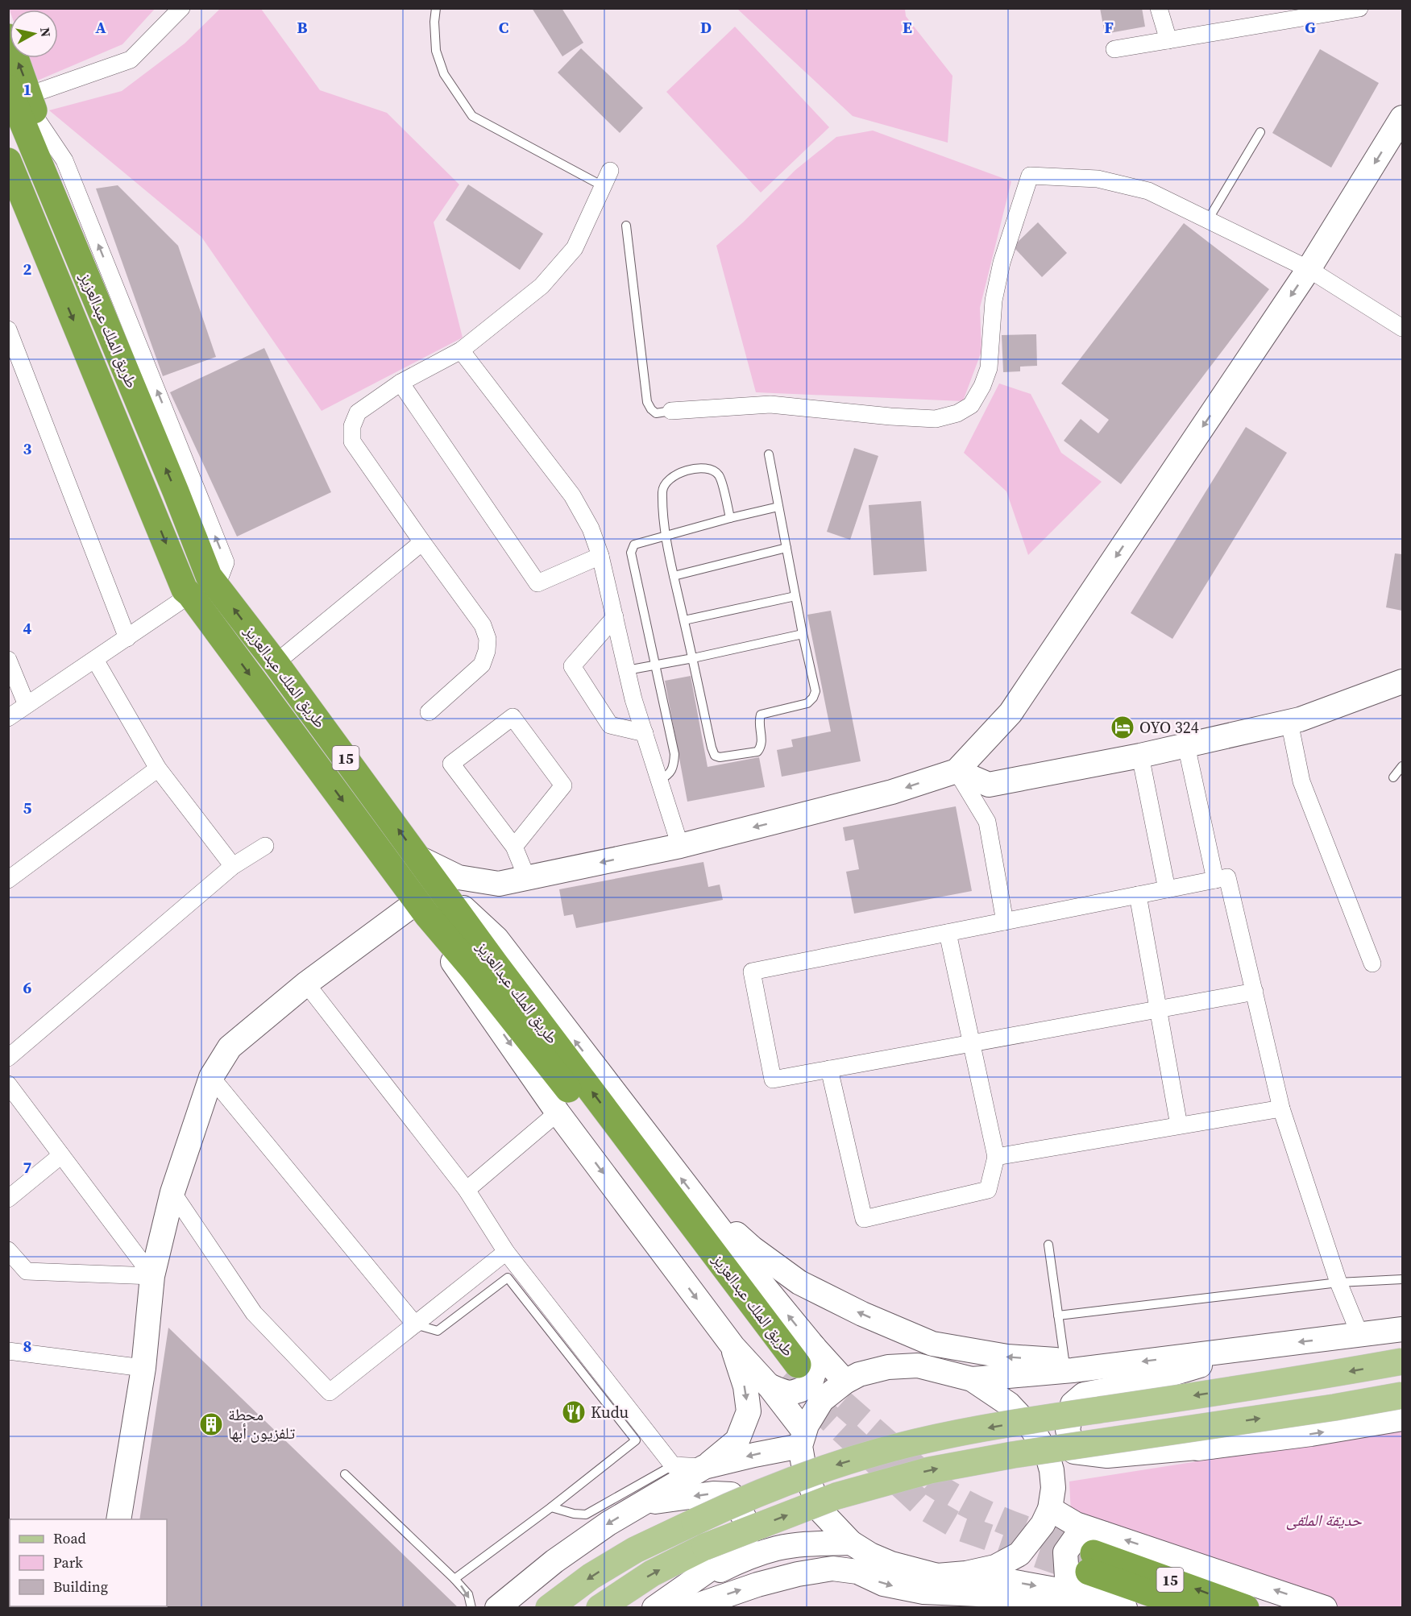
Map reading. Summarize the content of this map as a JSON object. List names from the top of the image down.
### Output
{
  "streets": {
    "highway": ["طريق الملك عبدالعزيز", "15"]
  },
  "parks": ["حديقة الملقى"],
  "places": {
    "hotel": ["OYO 324"],
    "restaurant": ["Kudu"],
    "building": ["محطة تلفزيون أبها"]
  },
  "legend": ["Road", "Park", "Building"],
  "north": "right",
  "grid": {
    "columns": [
      "A",
      "B",
      "C",
      "D",
      "E",
      "F",
      "G"
    ],
    "rows": [
      "1",
      "2",
      "3",
      "4",
      "5",
      "6",
      "7",
      "8"
    ]
  }
}
